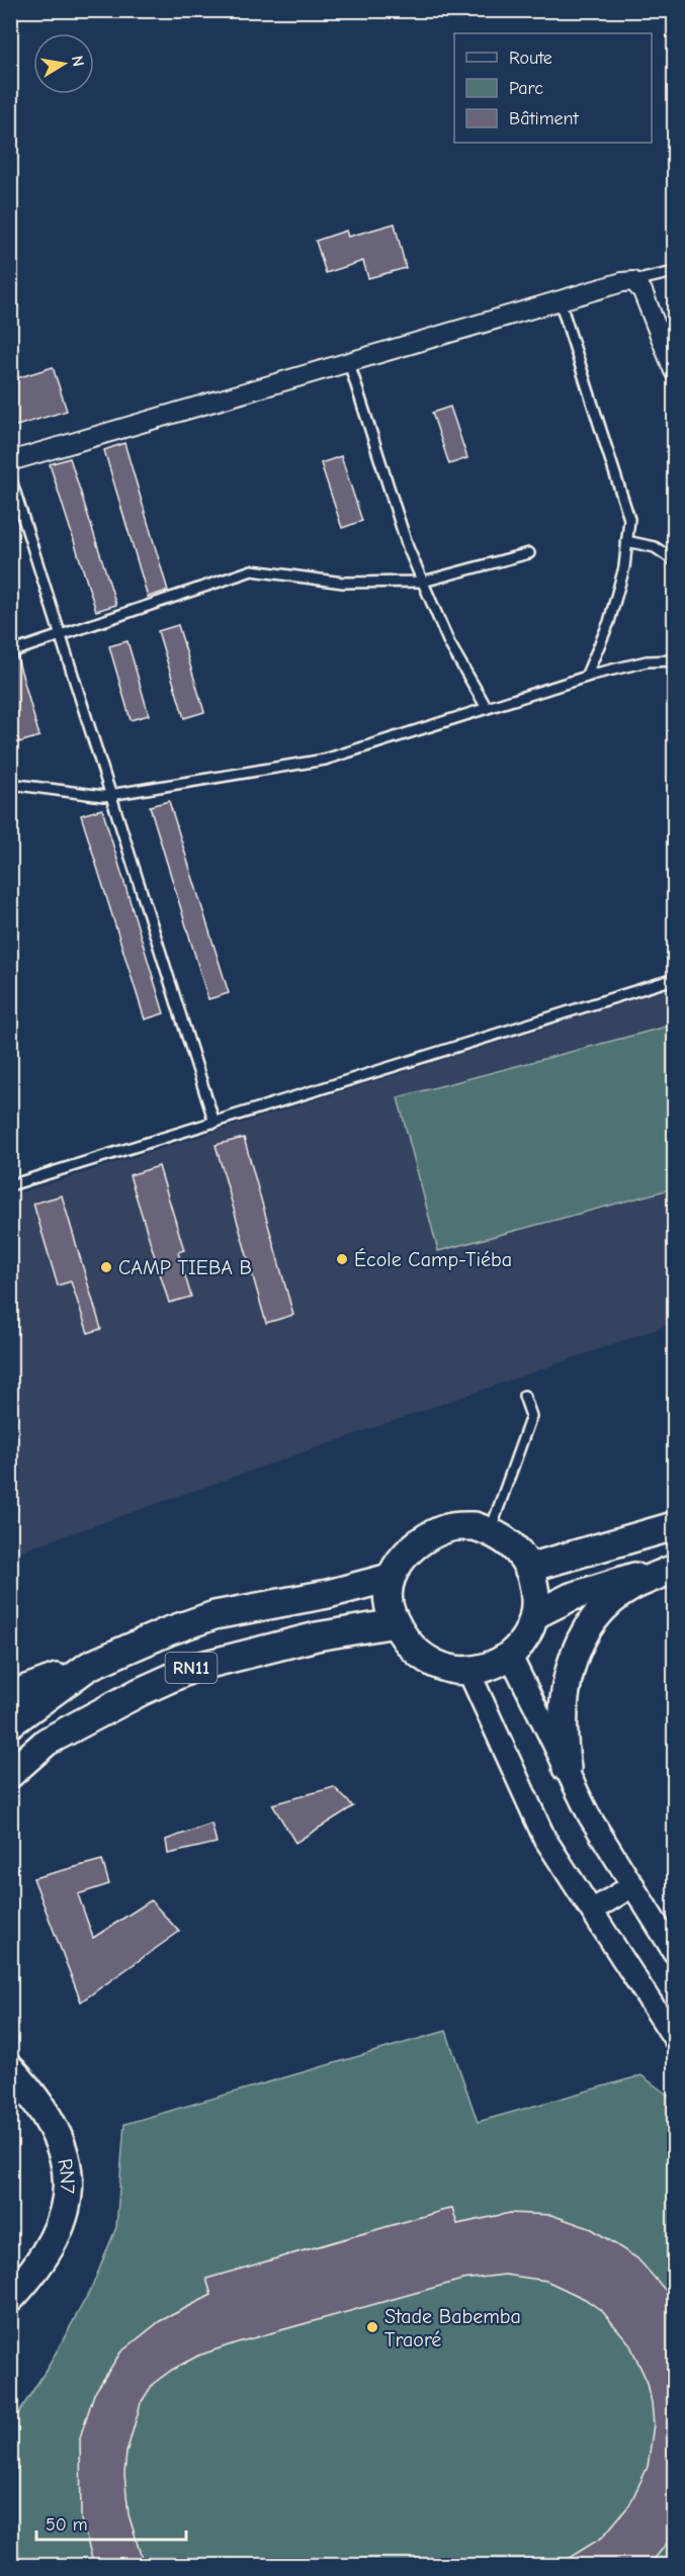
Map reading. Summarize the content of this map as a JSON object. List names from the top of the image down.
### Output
{
  "streets": {
    "highway": ["RN7"],
    "main road": ["RN11"]
  },
  "places": ["École Camp-Tiéba", "CAMP TIEBA B", "Stade Babemba Traoré"],
  "legend": ["Route", "Parc", "Bâtiment"],
  "scale_bar": "50 m",
  "north": "right"
}
